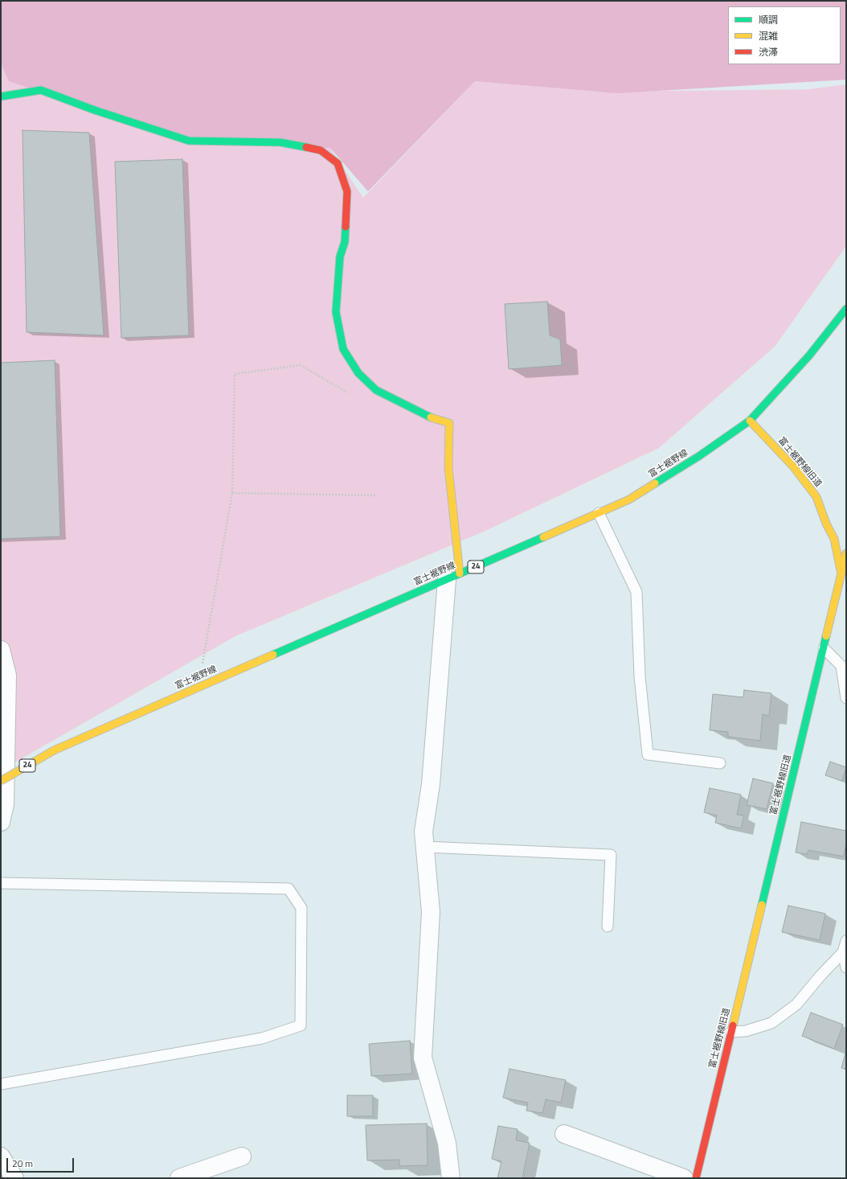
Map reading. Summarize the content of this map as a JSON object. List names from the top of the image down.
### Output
{
  "streets": {
    "street": ["富士裾野線旧道", "富士裾野線", "24"]
  },
  "crossings": [
    ["富士裾野線旧道", "富士裾野線"]
  ],
  "legend": ["順調", "混雑", "渋滞"],
  "scale_bar": "20 m"
}
